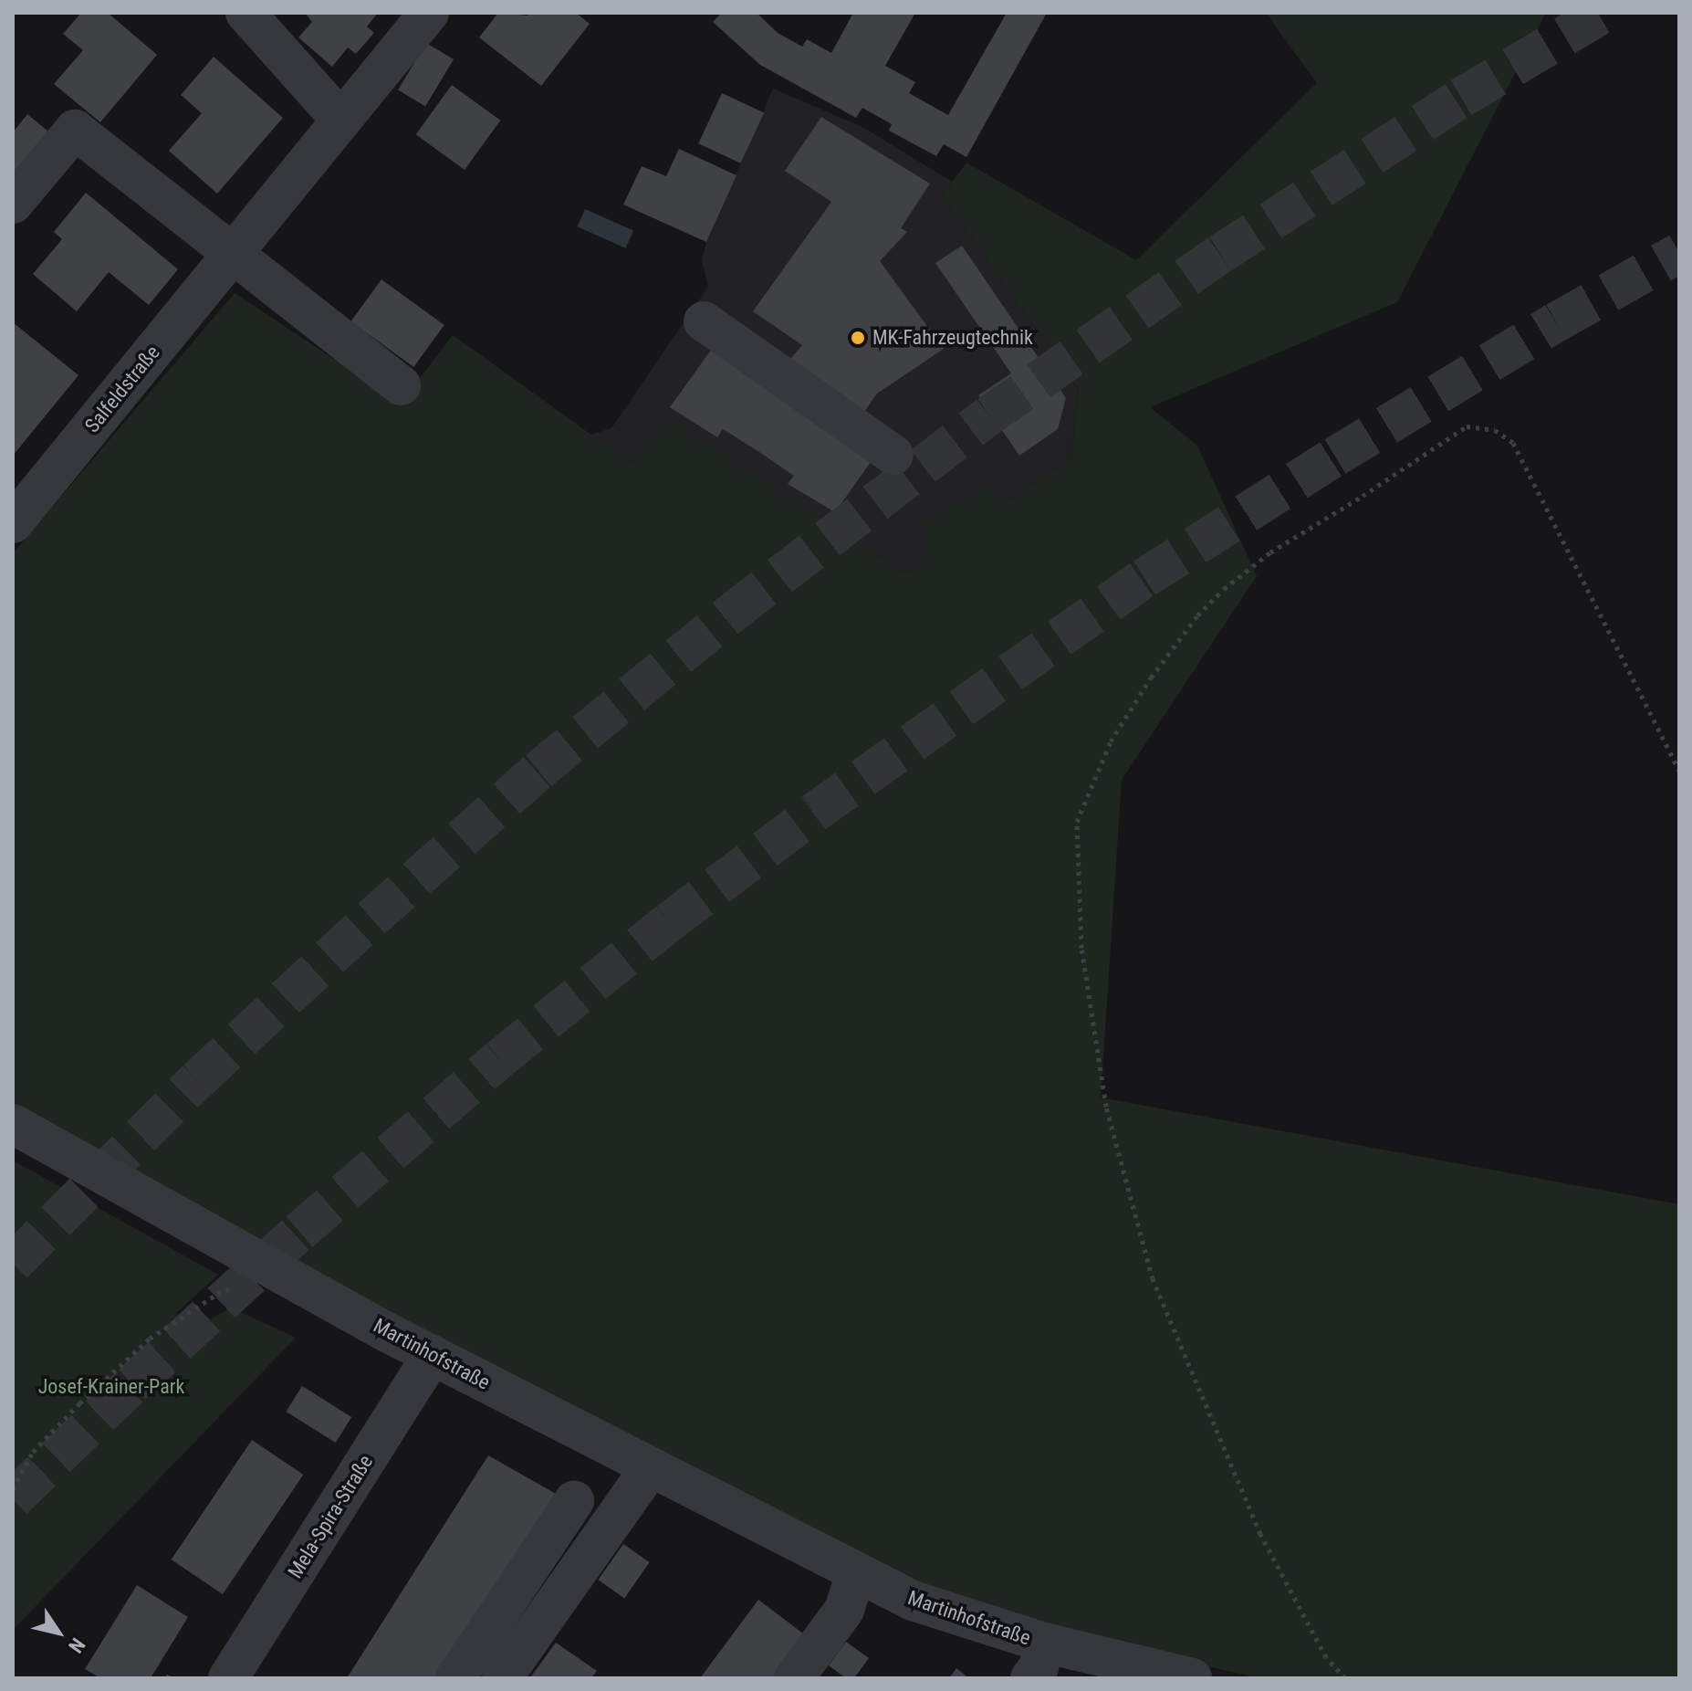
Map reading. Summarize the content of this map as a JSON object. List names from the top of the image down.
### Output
{
  "streets": {
    "street": ["Salfeldstraße", "Martinhofstraße", "Mela-Spira-Straße"]
  },
  "crossings": [
    ["Martinhofstraße", "Mela-Spira-Straße"]
  ],
  "parks": ["Josef-Krainer-Park"],
  "places": ["MK-Fahrzeugtechnik"],
  "north": "bottom right"
}
